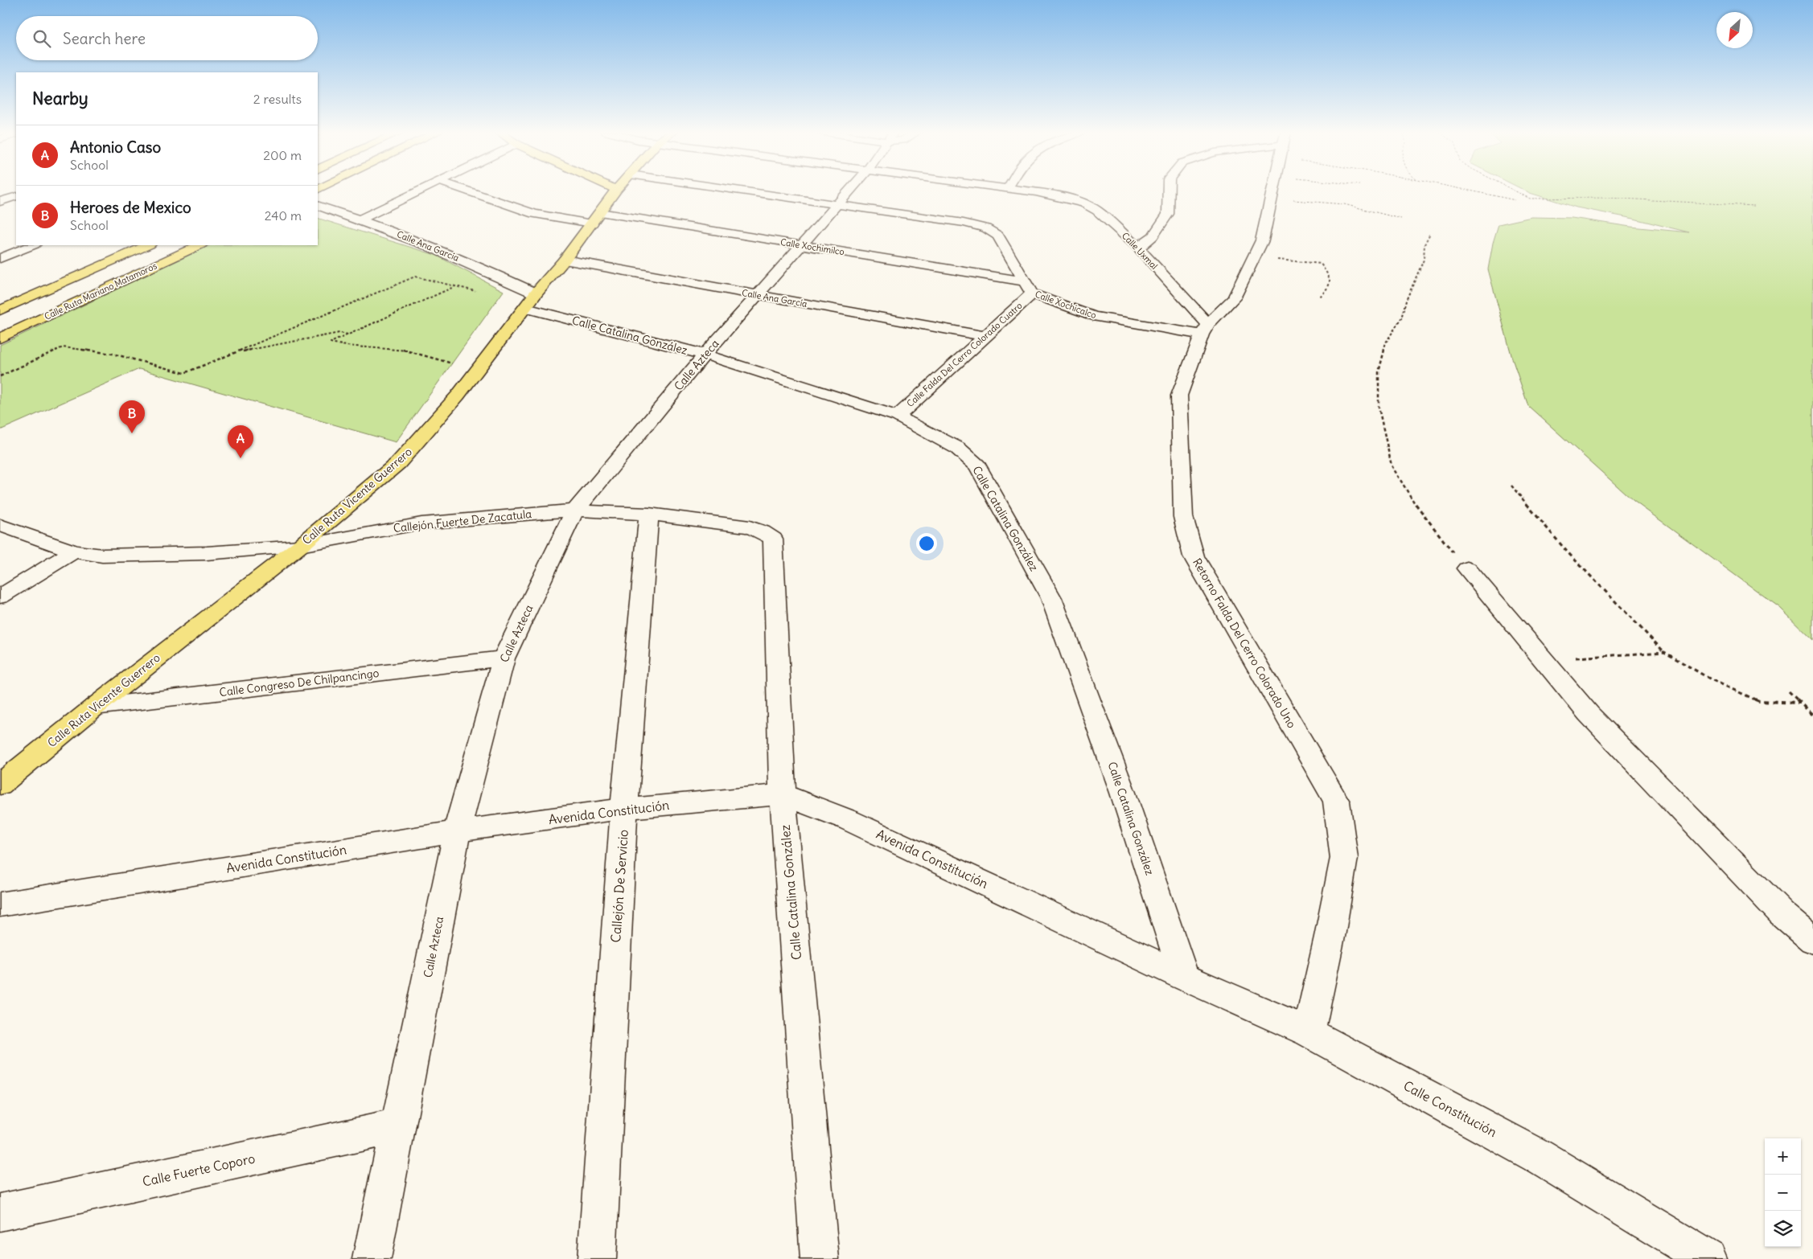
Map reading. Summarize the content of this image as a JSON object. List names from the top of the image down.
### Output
{
  "streets": {
    "main road": ["Calle Ruta Mariano Matamoros", "Calle Ruta Vicente Guerrero"],
    "street": [
      "Calle Ana García",
      "Calle Xochimilco",
      "Calle Uxmal",
      "Calle Xochicalco",
      "Calle Catalina González",
      "Calle Falda Del Cerro Colorado Cuatro",
      "Calle Azteca",
      "Callejón Fuerte De Zacatula",
      "Retorno Falda Del Cerro Colorado Uno",
      "Calle Congreso De Chilpancingo",
      "Avenida Constitución",
      "Callejón De Servicio",
      "Calle Constitución",
      "Calle Fuerte Coporo"
    ]
  },
  "crossings": [
    ["Calle Ana García", "Calle Catalina González"],
    ["Calle Ana García", "Calle Falda Del Cerro Colorado Cuatro"],
    ["Calle Ana García", "Calle Azteca"],
    ["Calle Ana García", "Calle Ruta Vicente Guerrero"],
    ["Calle Xochimilco", "Calle Xochicalco"],
    ["Calle Xochimilco", "Calle Falda Del Cerro Colorado Cuatro"],
    ["Calle Xochimilco", "Calle Azteca"],
    ["Calle Xochimilco", "Calle Ruta Vicente Guerrero"],
    ["Calle Uxmal", "Calle Xochicalco"],
    ["Calle Uxmal", "Retorno Falda Del Cerro Colorado Uno"],
    ["Calle Xochicalco", "Calle Falda Del Cerro Colorado Cuatro"],
    ["Calle Xochicalco", "Calle Azteca"],
    ["Calle Xochicalco", "Retorno Falda Del Cerro Colorado Uno"],
    ["Calle Catalina González", "Calle Falda Del Cerro Colorado Cuatro"],
    ["Calle Catalina González", "Calle Azteca"],
    ["Calle Catalina González", "Calle Ruta Vicente Guerrero"],
    ["Calle Catalina González", "Callejón Fuerte De Zacatula"],
    ["Calle Catalina González", "Avenida Constitución"],
    ["Calle Catalina González", "Calle Constitución"],
    ["Calle Azteca", "Callejón Fuerte De Zacatula"],
    ["Calle Azteca", "Calle Congreso De Chilpancingo"],
    ["Calle Azteca", "Avenida Constitución"],
    ["Calle Azteca", "Calle Fuerte Coporo"],
    ["Calle Ruta Vicente Guerrero", "Callejón Fuerte De Zacatula"],
    ["Calle Ruta Vicente Guerrero", "Calle Congreso De Chilpancingo"],
    ["Callejón Fuerte De Zacatula", "Callejón De Servicio"],
    ["Retorno Falda Del Cerro Colorado Uno", "Calle Constitución"],
    ["Avenida Constitución", "Callejón De Servicio"],
    ["Avenida Constitución", "Calle Constitución"]
  ],
  "north": "bottom left",
  "page": {
    "search": "Search here",
    "heading": ["Nearby", "2 results"],
    "list": [
      {
        "mark": "A",
        "name": "Antonio Caso",
        "note": "School",
        "value": "200 m"
      },
      {
        "mark": "B",
        "name": "Heroes de Mexico",
        "note": "School",
        "value": "240 m"
      }
    ],
    "pins": ["B", "A"],
    "map_buttons": ["+", "−"]
  }
}
